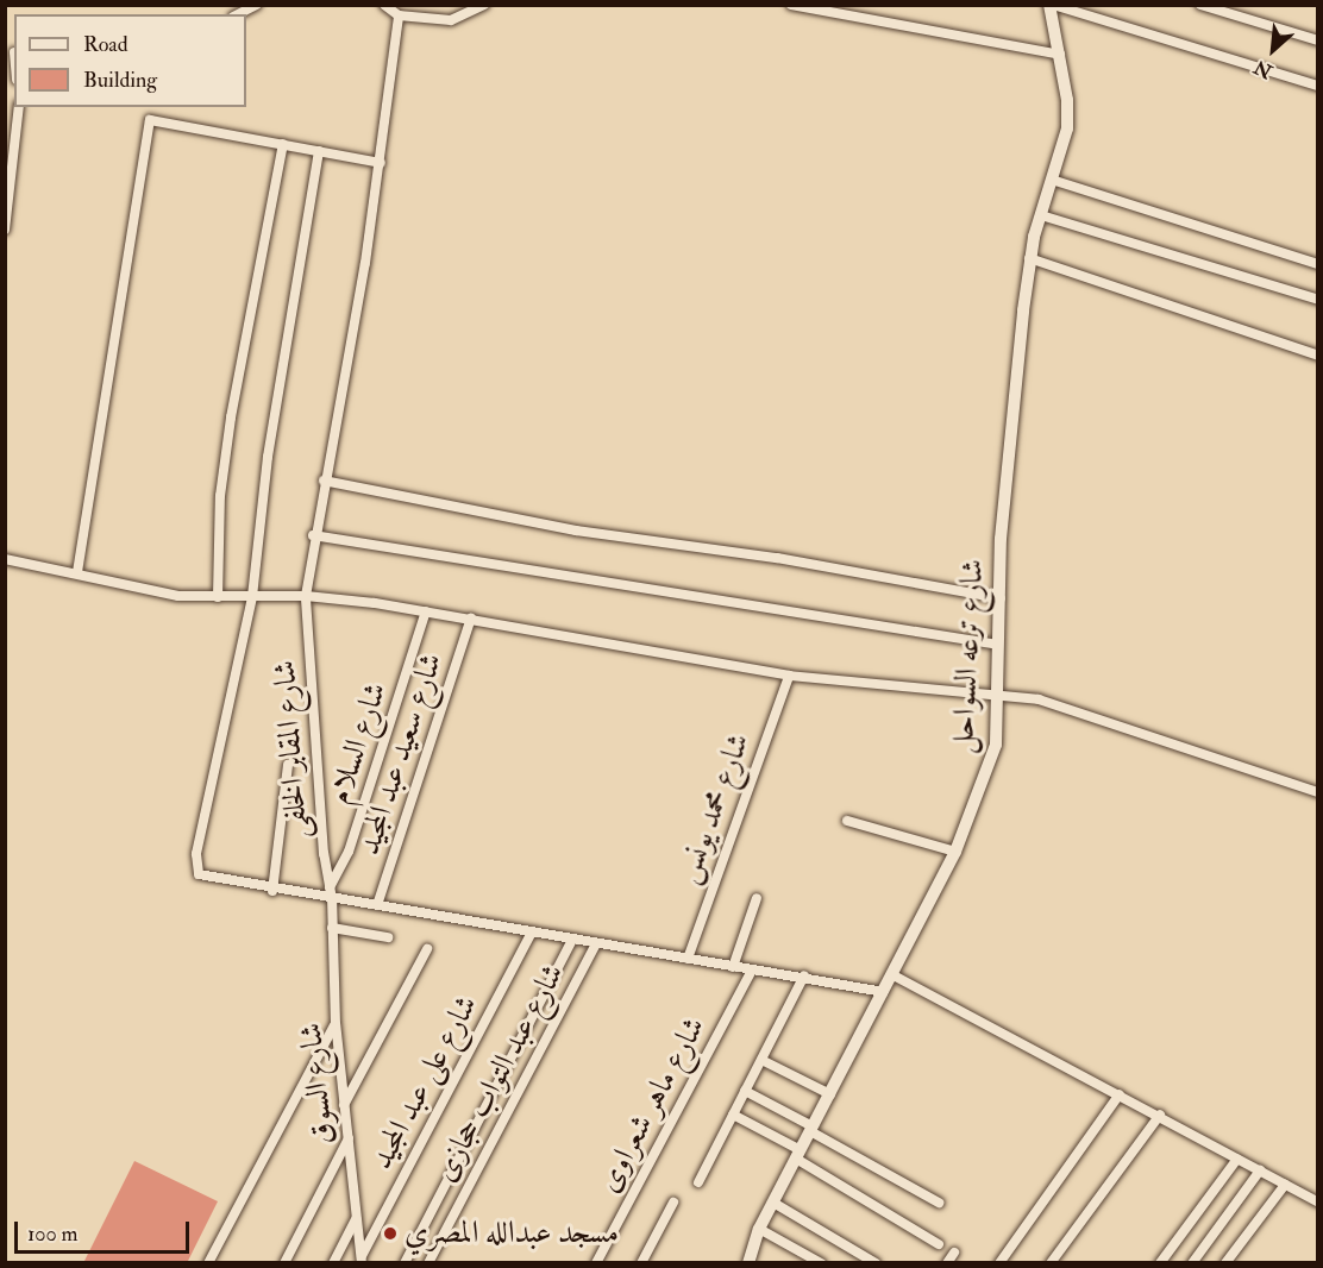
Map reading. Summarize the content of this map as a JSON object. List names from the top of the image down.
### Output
{
  "streets": {
    "main road": ["شارع ترعه السواحل"],
    "street": [
      "شارع السلام",
      "شارع المقابر الخلفى",
      "شارع سعيد عبد المجيد",
      "شارع محمد يونس",
      "شارع عبد التواب حجازى",
      "شارع على عبد المجيد",
      "شارع السوق",
      "شارع ماهر شعراوى"
    ]
  },
  "crossings": [
    ["شارع السلام", "شارع المقابر الخلفى"],
    ["شارع المقابر الخلفى", "شارع السوق"],
    ["شارع على عبد المجيد", "شارع السوق"]
  ],
  "places": ["مسجد عبدالله المصري"],
  "legend": ["Road", "Building"],
  "scale_bar": "100 m",
  "north": "bottom left"
}
